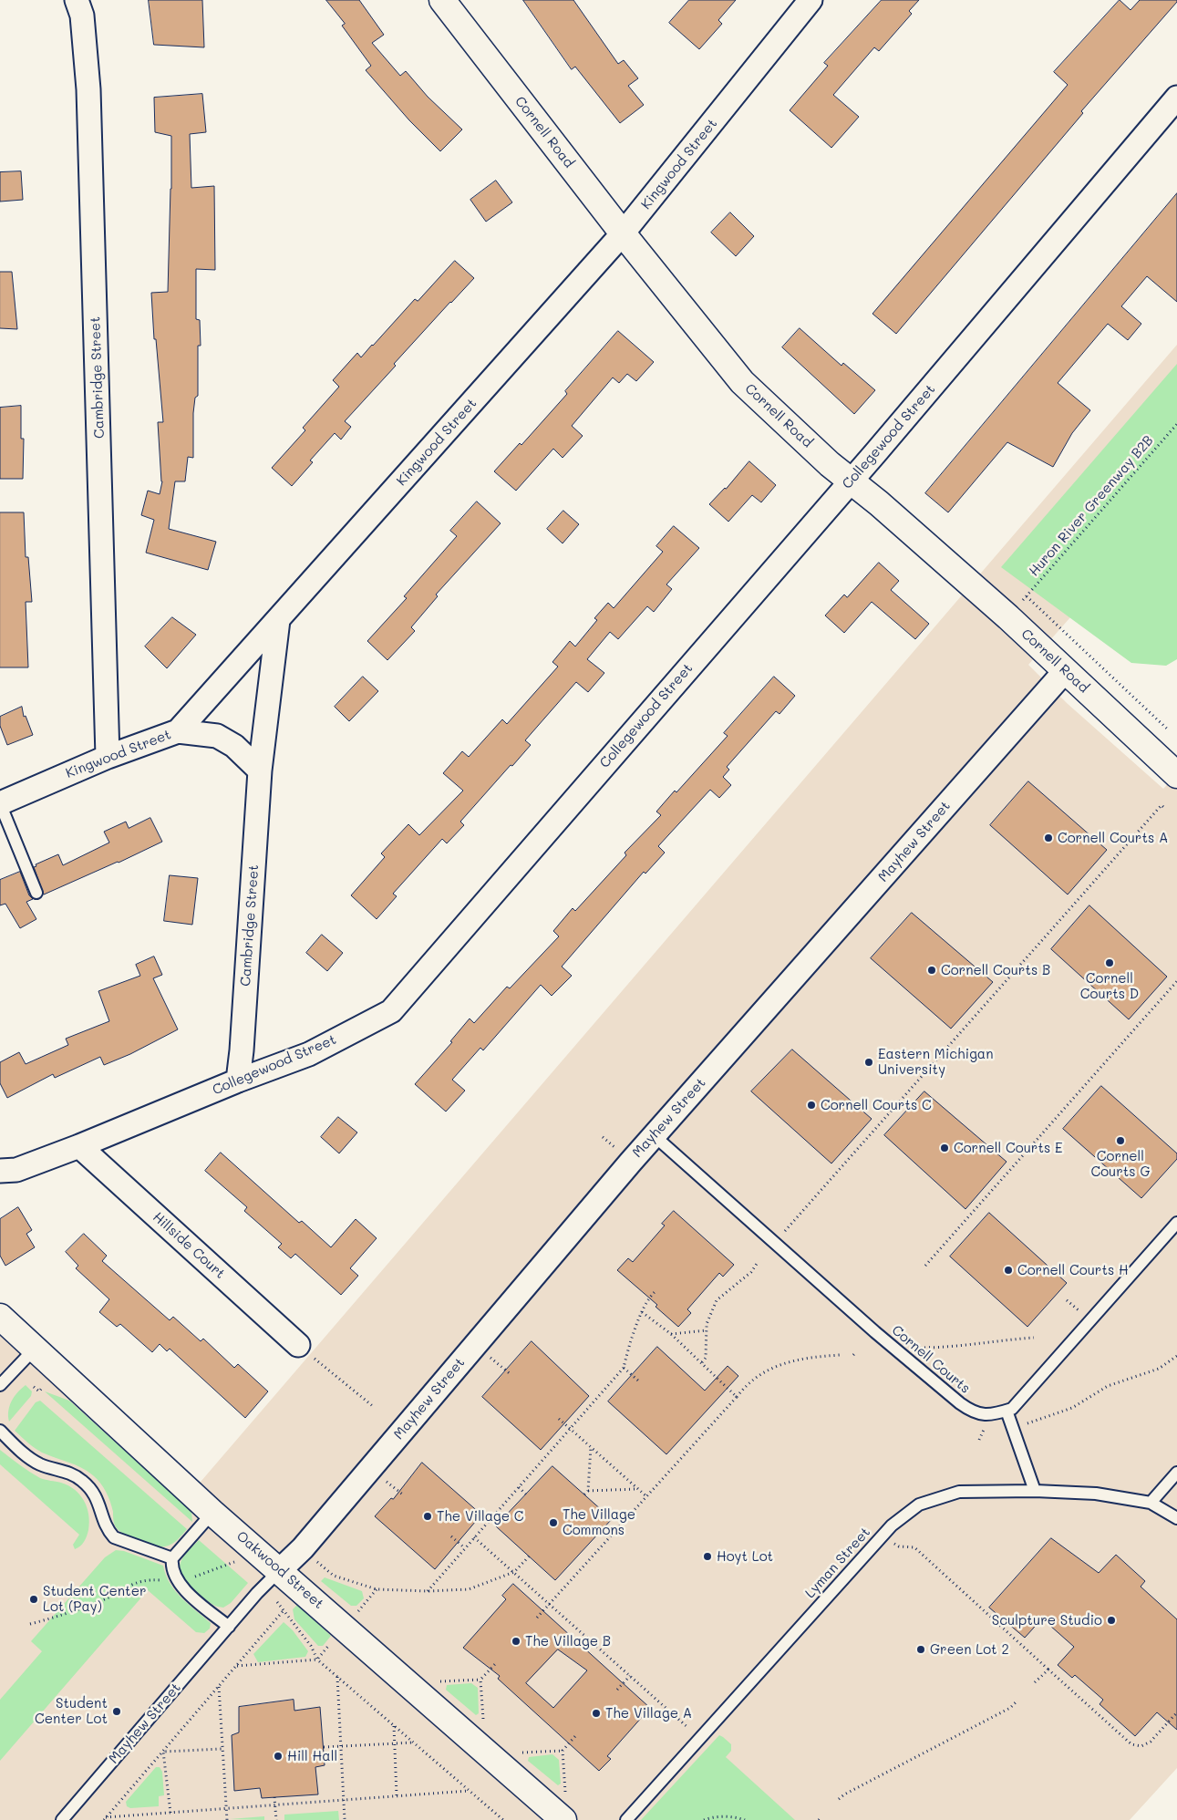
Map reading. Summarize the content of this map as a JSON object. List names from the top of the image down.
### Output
{
  "streets": {
    "street": [
      "Cornell Road",
      "Kingwood Street",
      "Cambridge Street",
      "Collegewood Street",
      "Mayhew Street",
      "Hillside Court",
      "Oakwood Street"
    ],
    "lane": ["Cornell Courts", "Lyman Street"],
    "path": ["Huron River Greenway B2B"]
  },
  "crossings": [
    ["Cornell Road", "Kingwood Street"],
    ["Cornell Road", "Collegewood Street"],
    ["Cornell Road", "Mayhew Street"],
    ["Kingwood Street", "Cambridge Street"],
    ["Cambridge Street", "Collegewood Street"],
    ["Collegewood Street", "Hillside Court"],
    ["Mayhew Street", "Cornell Courts"],
    ["Mayhew Street", "Oakwood Street"]
  ],
  "places": [
    "Cornell Courts A",
    "Cornell Courts D",
    "Cornell Courts B",
    "Eastern Michigan University",
    "Cornell Courts C",
    "Cornell Courts G",
    "Cornell Courts E",
    "Cornell Courts H",
    "The Village C",
    "The Village Commons",
    "Hoyt Lot",
    "Student Center Lot (Pay)",
    "Sculpture Studio",
    "The Village B",
    "Green Lot 2",
    "Student Center Lot",
    "The Village A",
    "Hill Hall"
  ]
}
